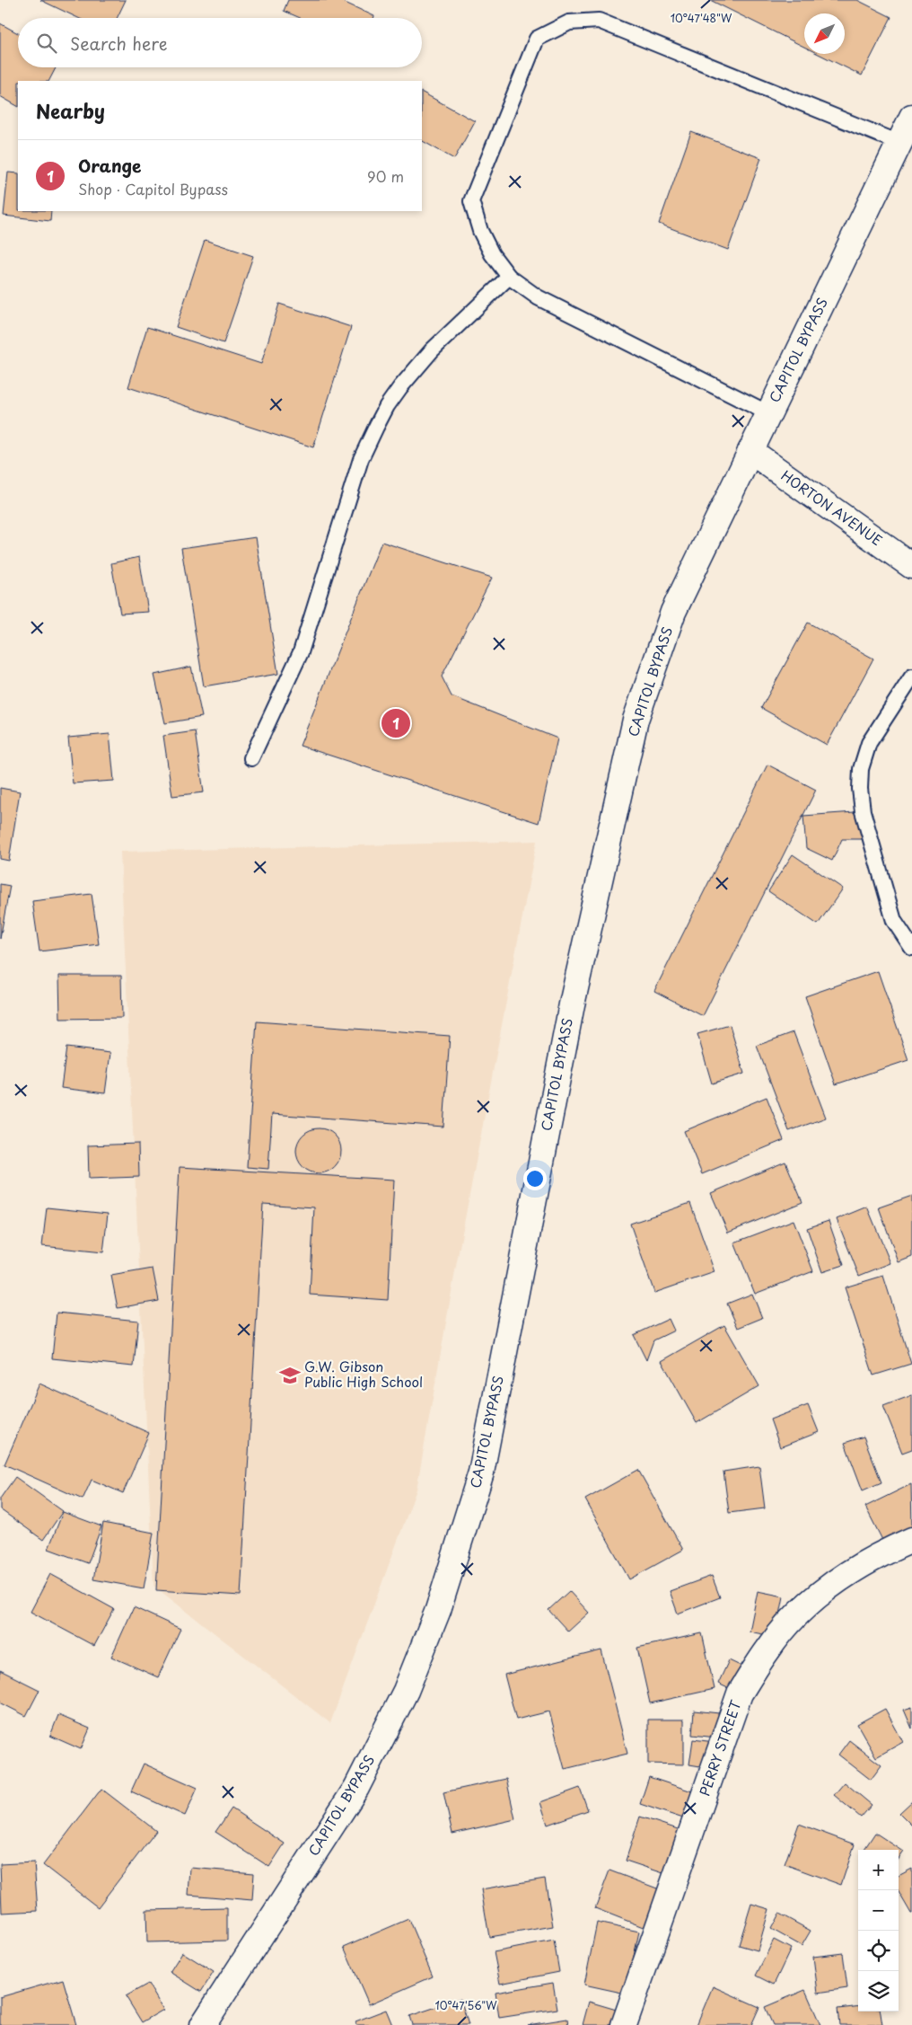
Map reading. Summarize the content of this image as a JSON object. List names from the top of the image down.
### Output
{
  "streets": {
    "main road": ["CAPITOL BYPASS", "HORTON AVENUE", "PERRY STREET"]
  },
  "crossings": [
    ["CAPITOL BYPASS", "HORTON AVENUE"]
  ],
  "places": {
    "school or university": ["G.W. Gibson Public High School"]
  },
  "north": "bottom left",
  "page": {
    "search": "Search here",
    "heading": "Nearby",
    "list": [
      {
        "mark": "1",
        "name": "Orange",
        "note": "Shop · Capitol Bypass",
        "value": "90 m"
      }
    ],
    "pins": "1",
    "map_buttons": ["+", "−"]
  },
  "coordinates": ["10°47'48\"W", "10°47'56\"W"]
}
